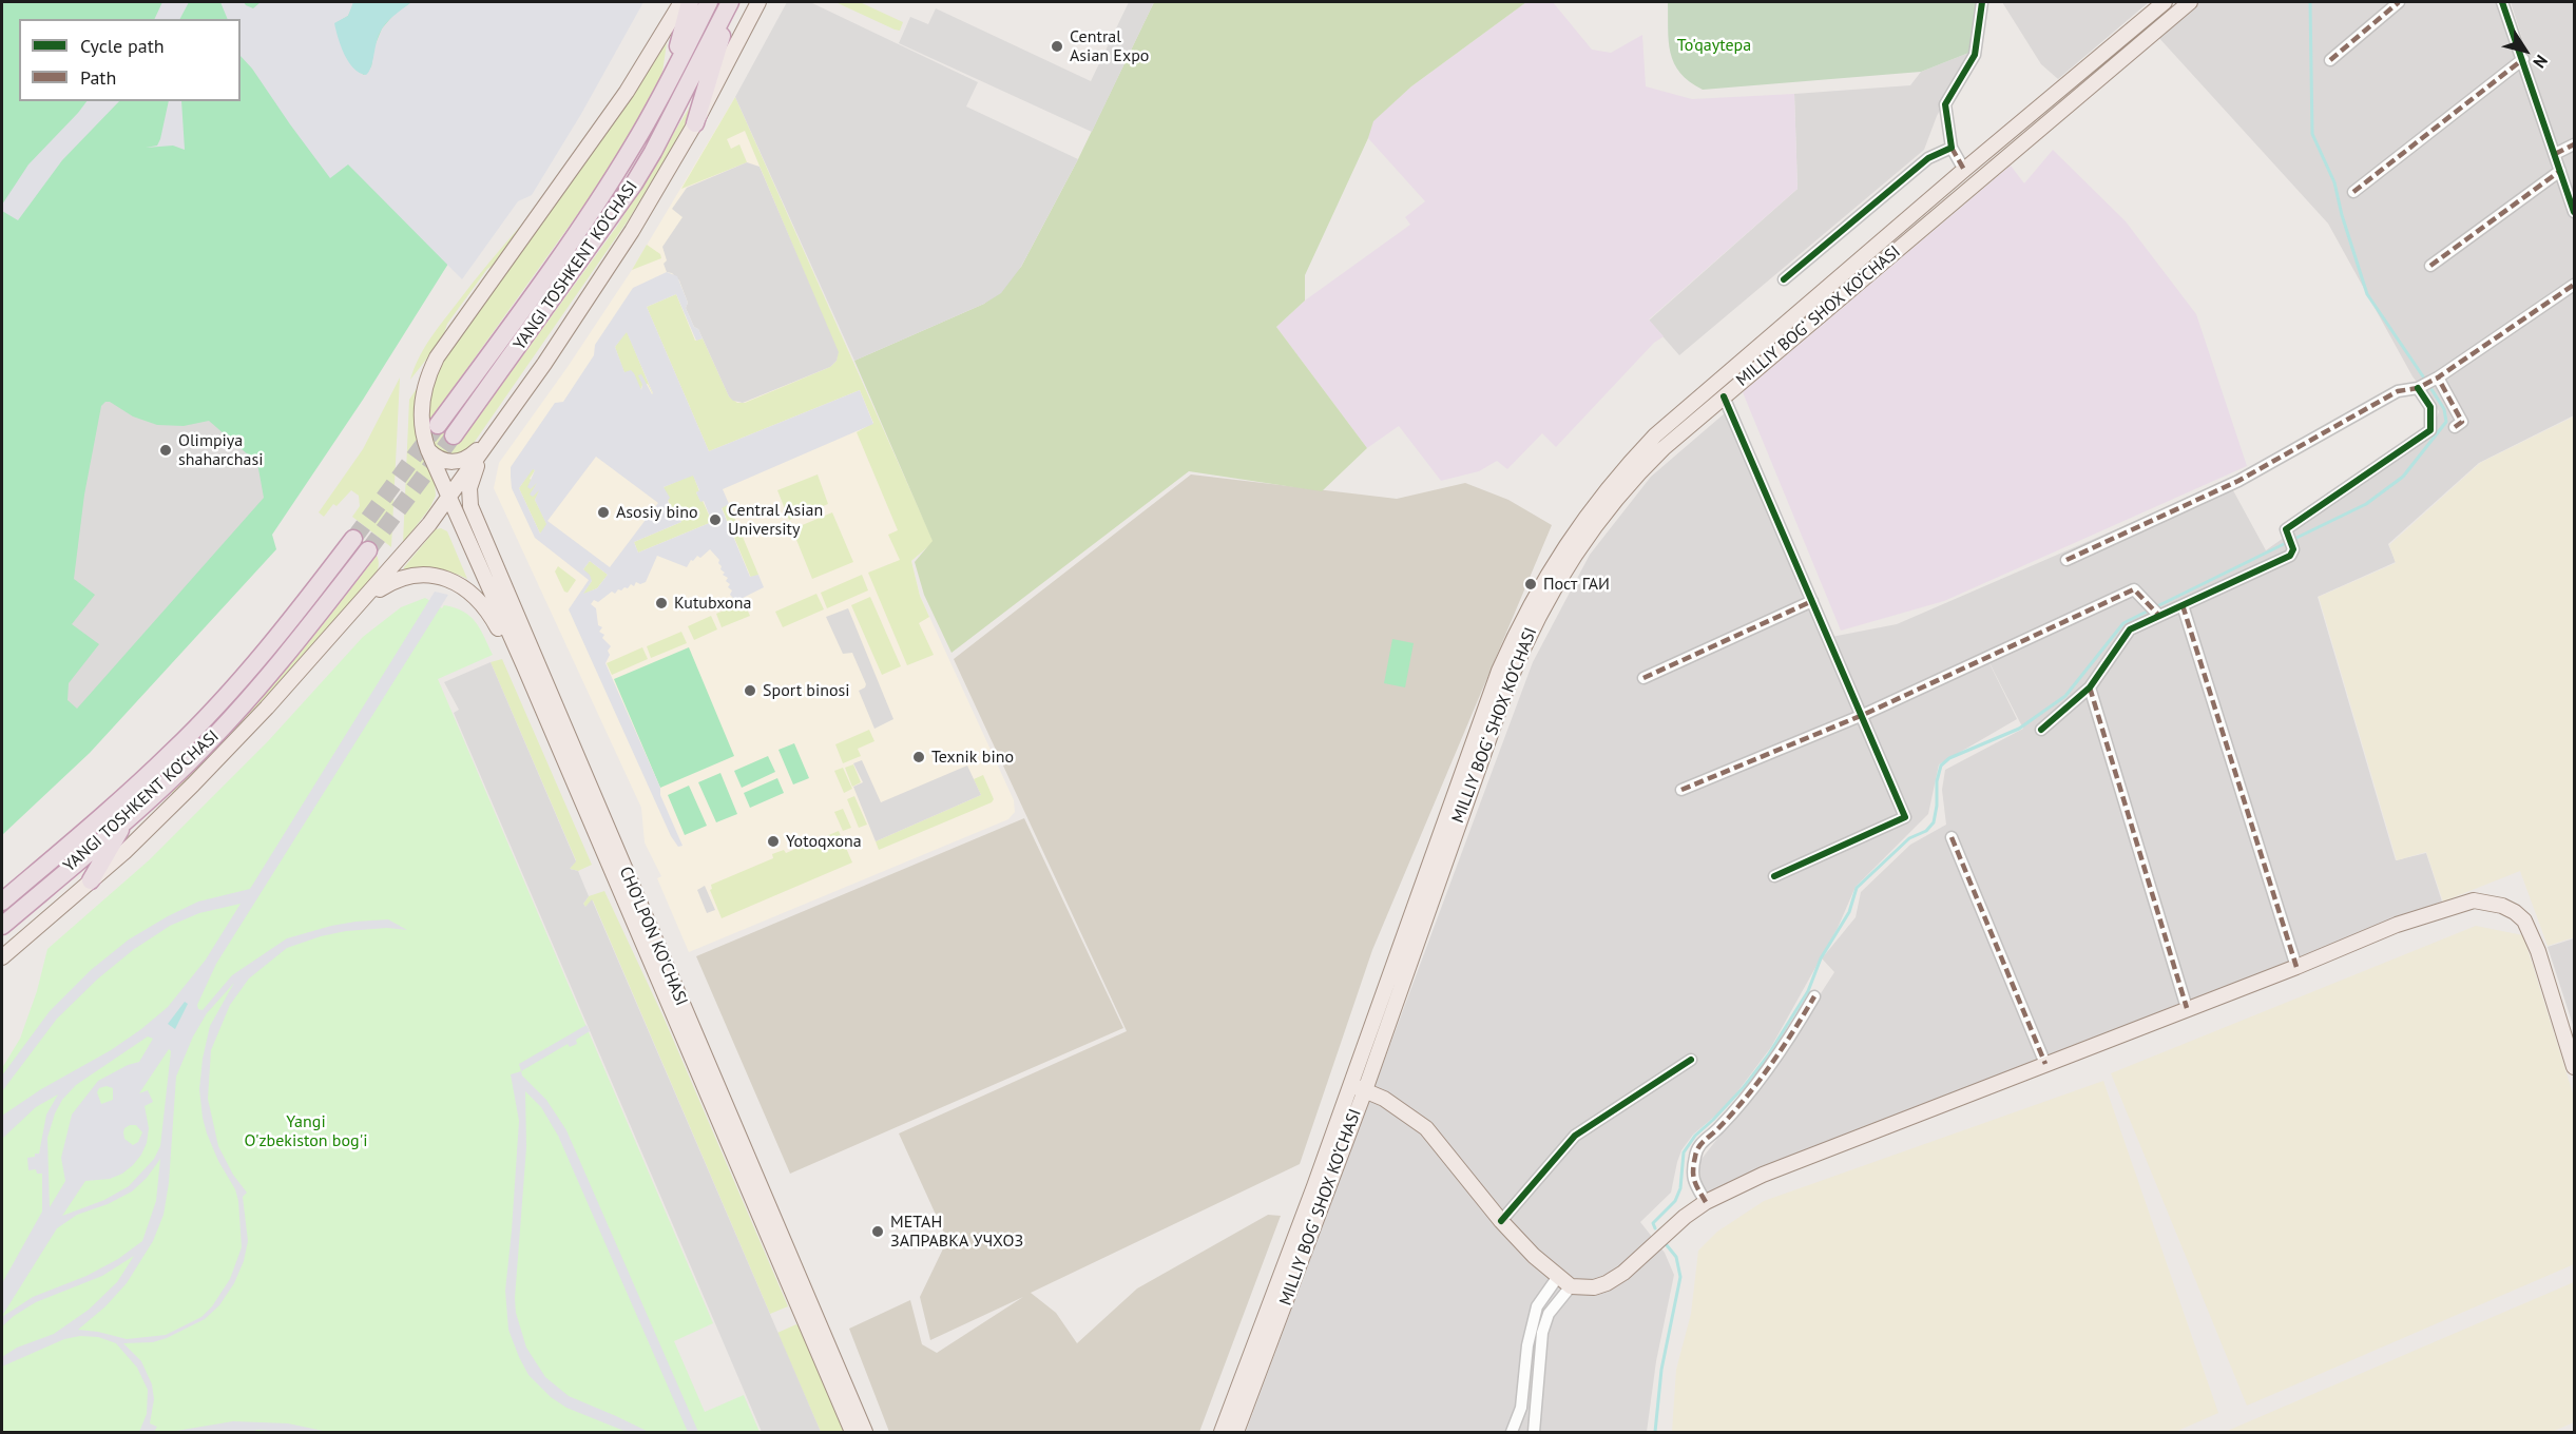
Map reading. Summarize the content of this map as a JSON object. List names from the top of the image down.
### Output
{
  "streets": {
    "highway": ["YANGI TOSHKENT KO‘CHASI"],
    "main road": ["MILLIY BOG‘ SHOX KO‘CHASI", "CHO'LPON KO'CHASI"]
  },
  "parks": ["To'qaytepa", "Yangi O'zbekiston bog'i"],
  "places": [
    "Central Asian Expo",
    "Olimpiya shaharchasi",
    "Asosiy bino",
    "Central Asian University",
    "Пост ГАИ",
    "Kutubxona",
    "Sport binosi",
    "Texnik bino",
    "Yotoqxona",
    "МЕТАН ЗАПРАВКА УЧХОЗ"
  ],
  "legend": ["Cycle path", "Path"],
  "north": "bottom right"
}
